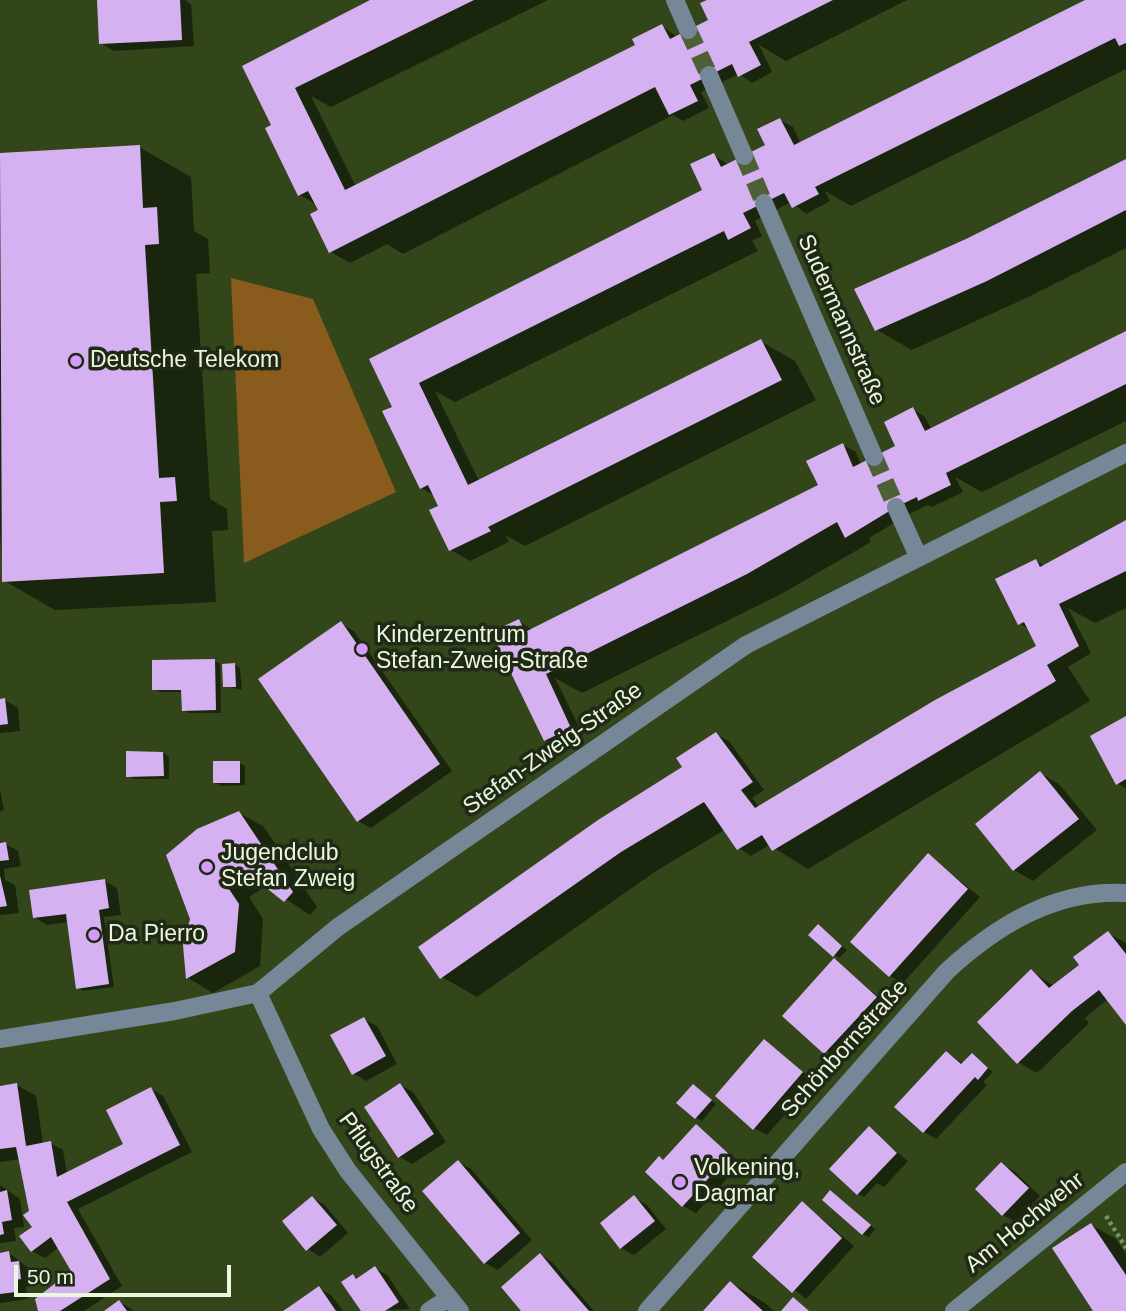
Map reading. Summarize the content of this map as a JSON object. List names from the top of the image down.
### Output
{
  "streets": {
    "street": [
      "Sudermannstraße",
      "Stefan-Zweig-Straße",
      "Schönbornstraße",
      "Pflugstraße",
      "Am Hochwehr"
    ]
  },
  "crossings": [
    ["Stefan-Zweig-Straße", "Pflugstraße"]
  ],
  "places": [
    "Deutsche Telekom",
    "Kinderzentrum Stefan-Zweig-Straße",
    "Jugendclub Stefan Zweig",
    "Da Pierro",
    "Volkening, Dagmar"
  ],
  "scale_bar": "50 m"
}
